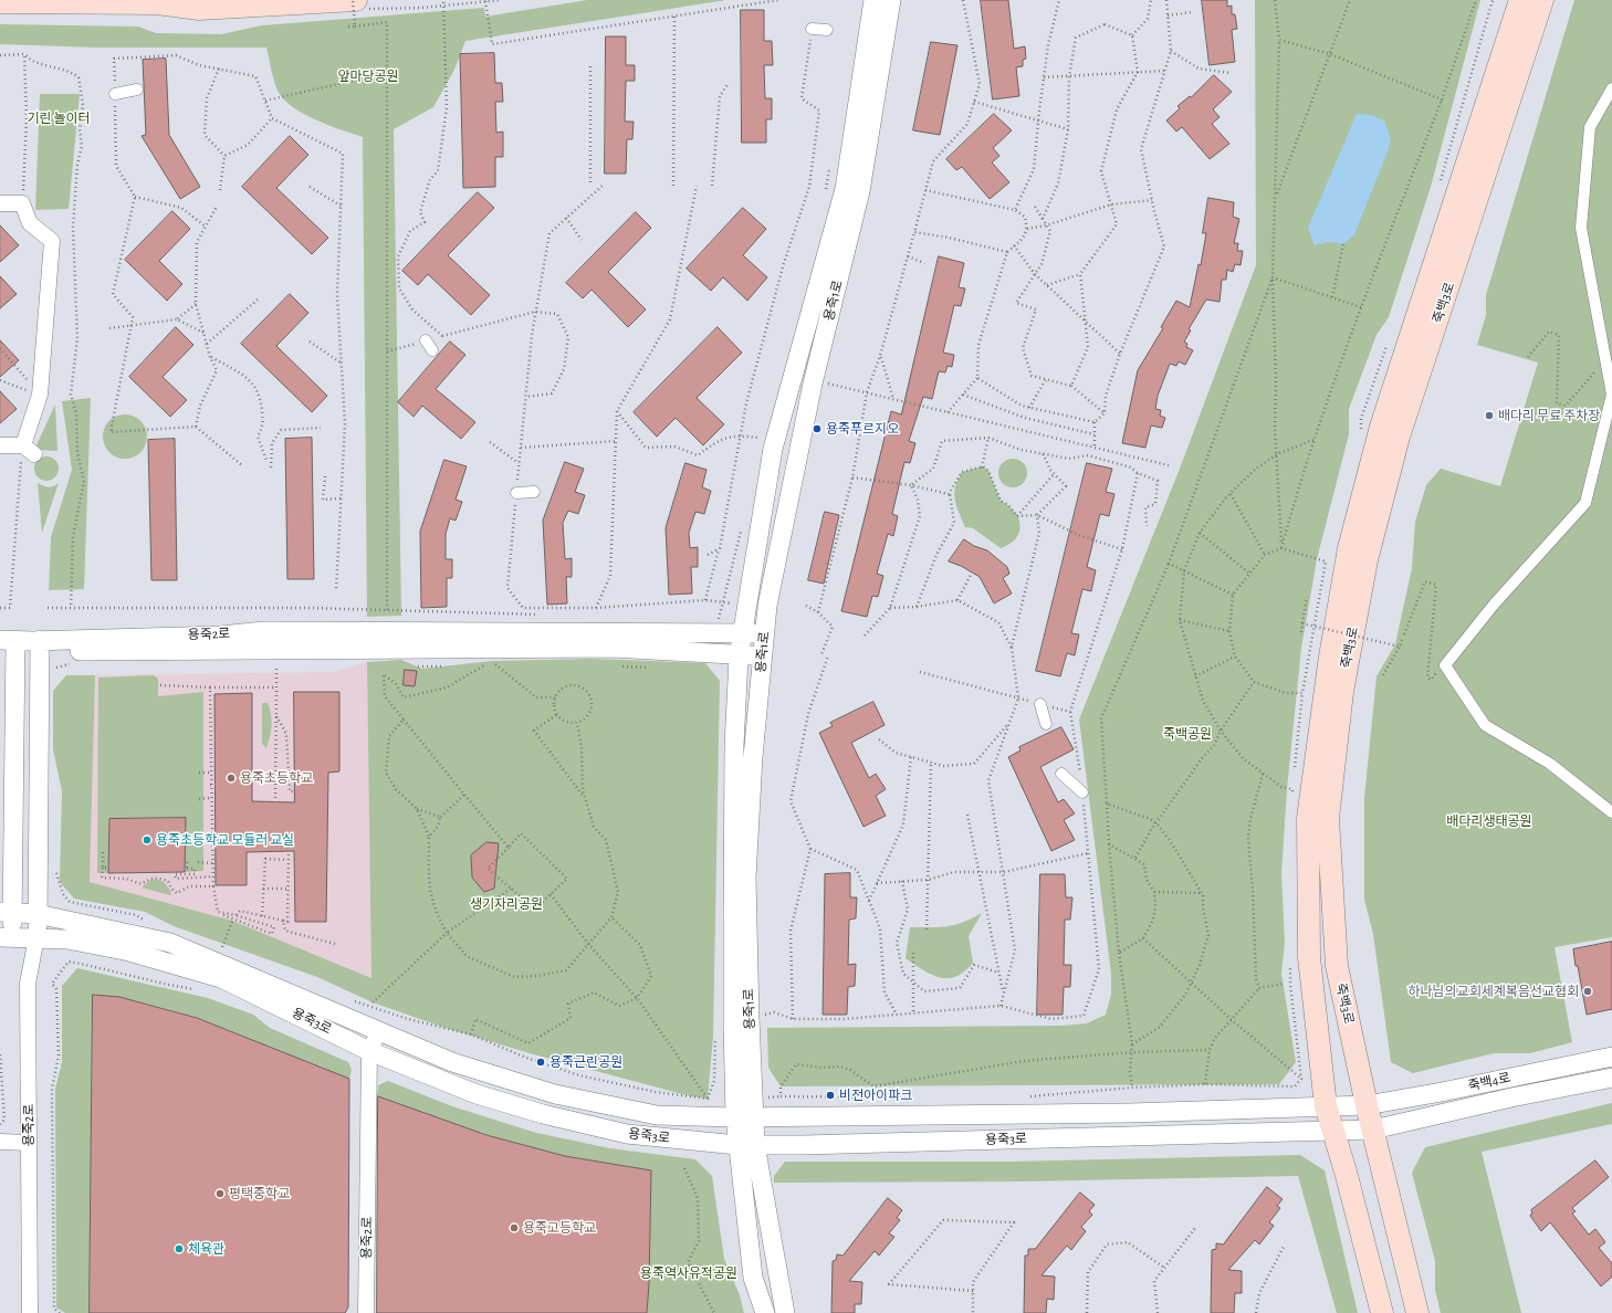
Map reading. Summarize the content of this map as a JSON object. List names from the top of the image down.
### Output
{
  "streets": {
    "main road": ["죽백3로"],
    "street": [
      "용죽1로",
      "용죽2로",
      "용죽3로",
      "죽백4로"
    ]
  },
  "crossings": [
    ["용죽1로", "용죽2로"],
    ["용죽1로", "용죽3로"],
    ["용죽1로", "죽백4로"],
    ["죽백3로", "용죽3로"],
    ["죽백3로", "죽백4로"],
    ["용죽2로", "용죽3로"],
    ["용죽2로", "죽백4로"],
    ["용죽3로", "죽백4로"]
  ],
  "parks": [
    "앞마당공원",
    "기린 놀이터",
    "죽백공원",
    "배다리생태공원",
    "생기자리공원",
    "용죽역사유적공원"
  ],
  "places": [
    "배다리 무료 주차장",
    "용죽푸르지오",
    "용죽초등학교",
    "용죽초등학교 모듈러 교실",
    "하나님의교회세계복음선교협회",
    "용죽근린공원",
    "비전아이파크",
    "평택중학교",
    "용죽고등학교",
    "체육관"
  ]
}
